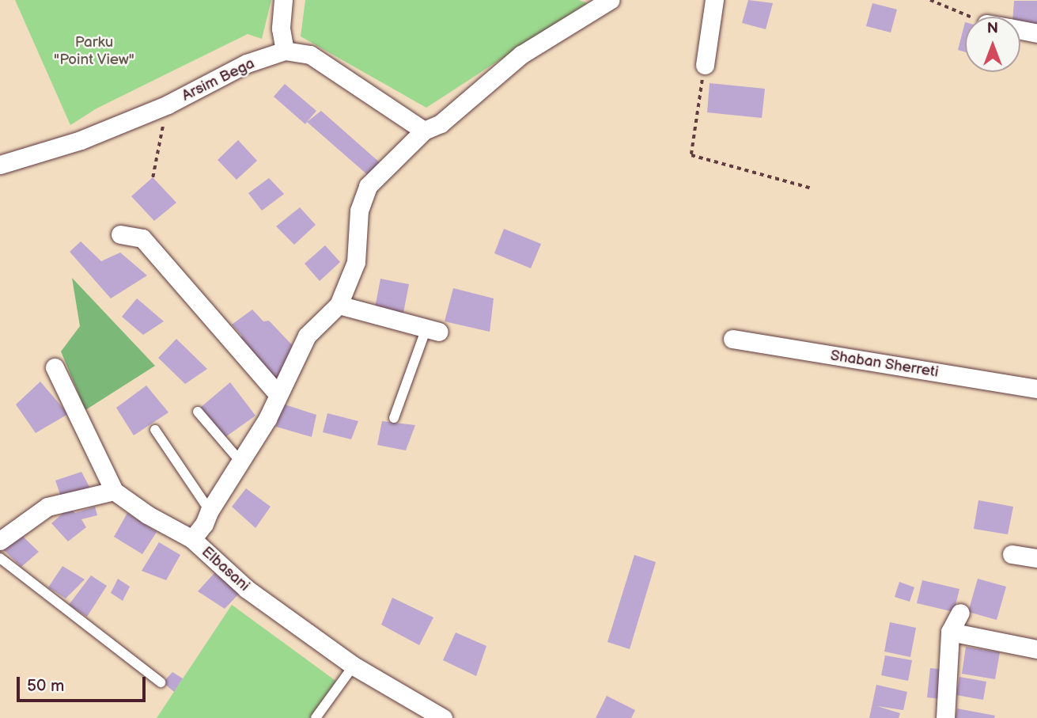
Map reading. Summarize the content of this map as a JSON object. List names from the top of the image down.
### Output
{
  "streets": {
    "street": ["Arsim Bega", "Shaban Sherreti", "Elbasani"]
  },
  "parks": ["Parku \"Point View\""],
  "scale_bar": "50 m",
  "north": "top"
}
